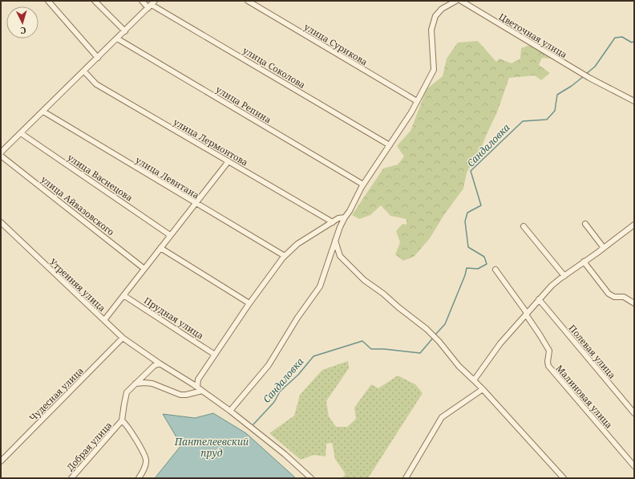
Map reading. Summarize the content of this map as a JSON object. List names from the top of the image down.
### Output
{
  "streets": {
    "street": [
      "Цветочная улица",
      "улица Сурикова",
      "улица Соколова",
      "улица Репина",
      "улица Лермонтова",
      "улица Васнецова",
      "улица Левитана",
      "улица Айвазовского",
      "Утренняя улица",
      "Прудная улица",
      "Полевая улица",
      "Чудесная улица",
      "Малиновая улица",
      "Добрая улица"
    ]
  },
  "crossings": [
    ["Утренняя улица", "Чудесная улица"],
    ["Утренняя улица", "Добрая улица"]
  ],
  "water": ["Сандаловка", "Пантелеевский пруд"],
  "north": "bottom"
}
